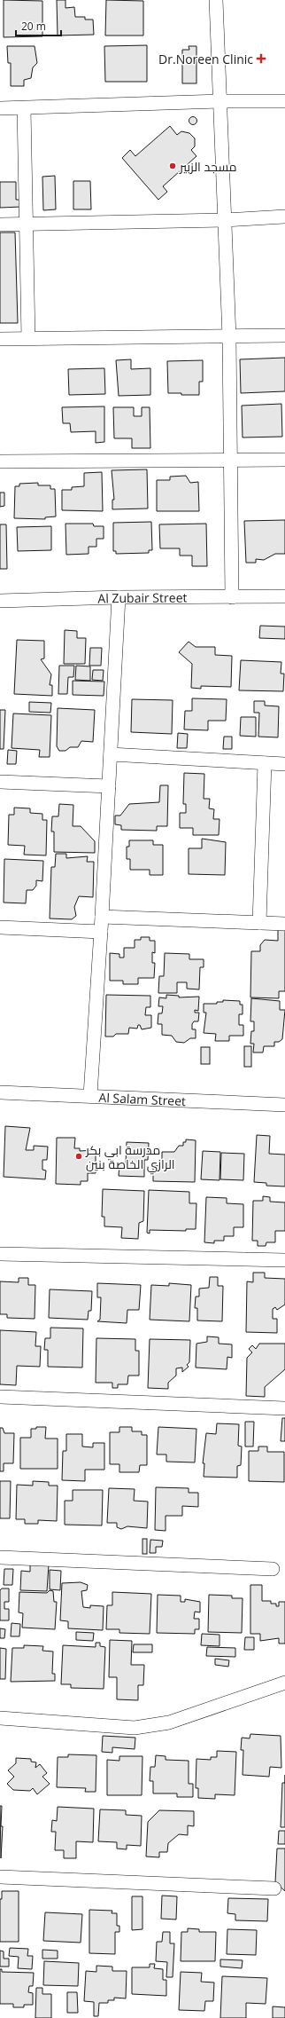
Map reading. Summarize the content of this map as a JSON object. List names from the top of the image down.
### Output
{
  "streets": {
    "street": ["Al Zubair Street", "Al Salam Street"]
  },
  "places": {
    "health": ["Dr.Noreen Clinic"],
    "other": ["مسجد الزبير", "مدرسة ابي بكر الرازي الخاصة بنين"]
  },
  "scale_bar": "20 m"
}
